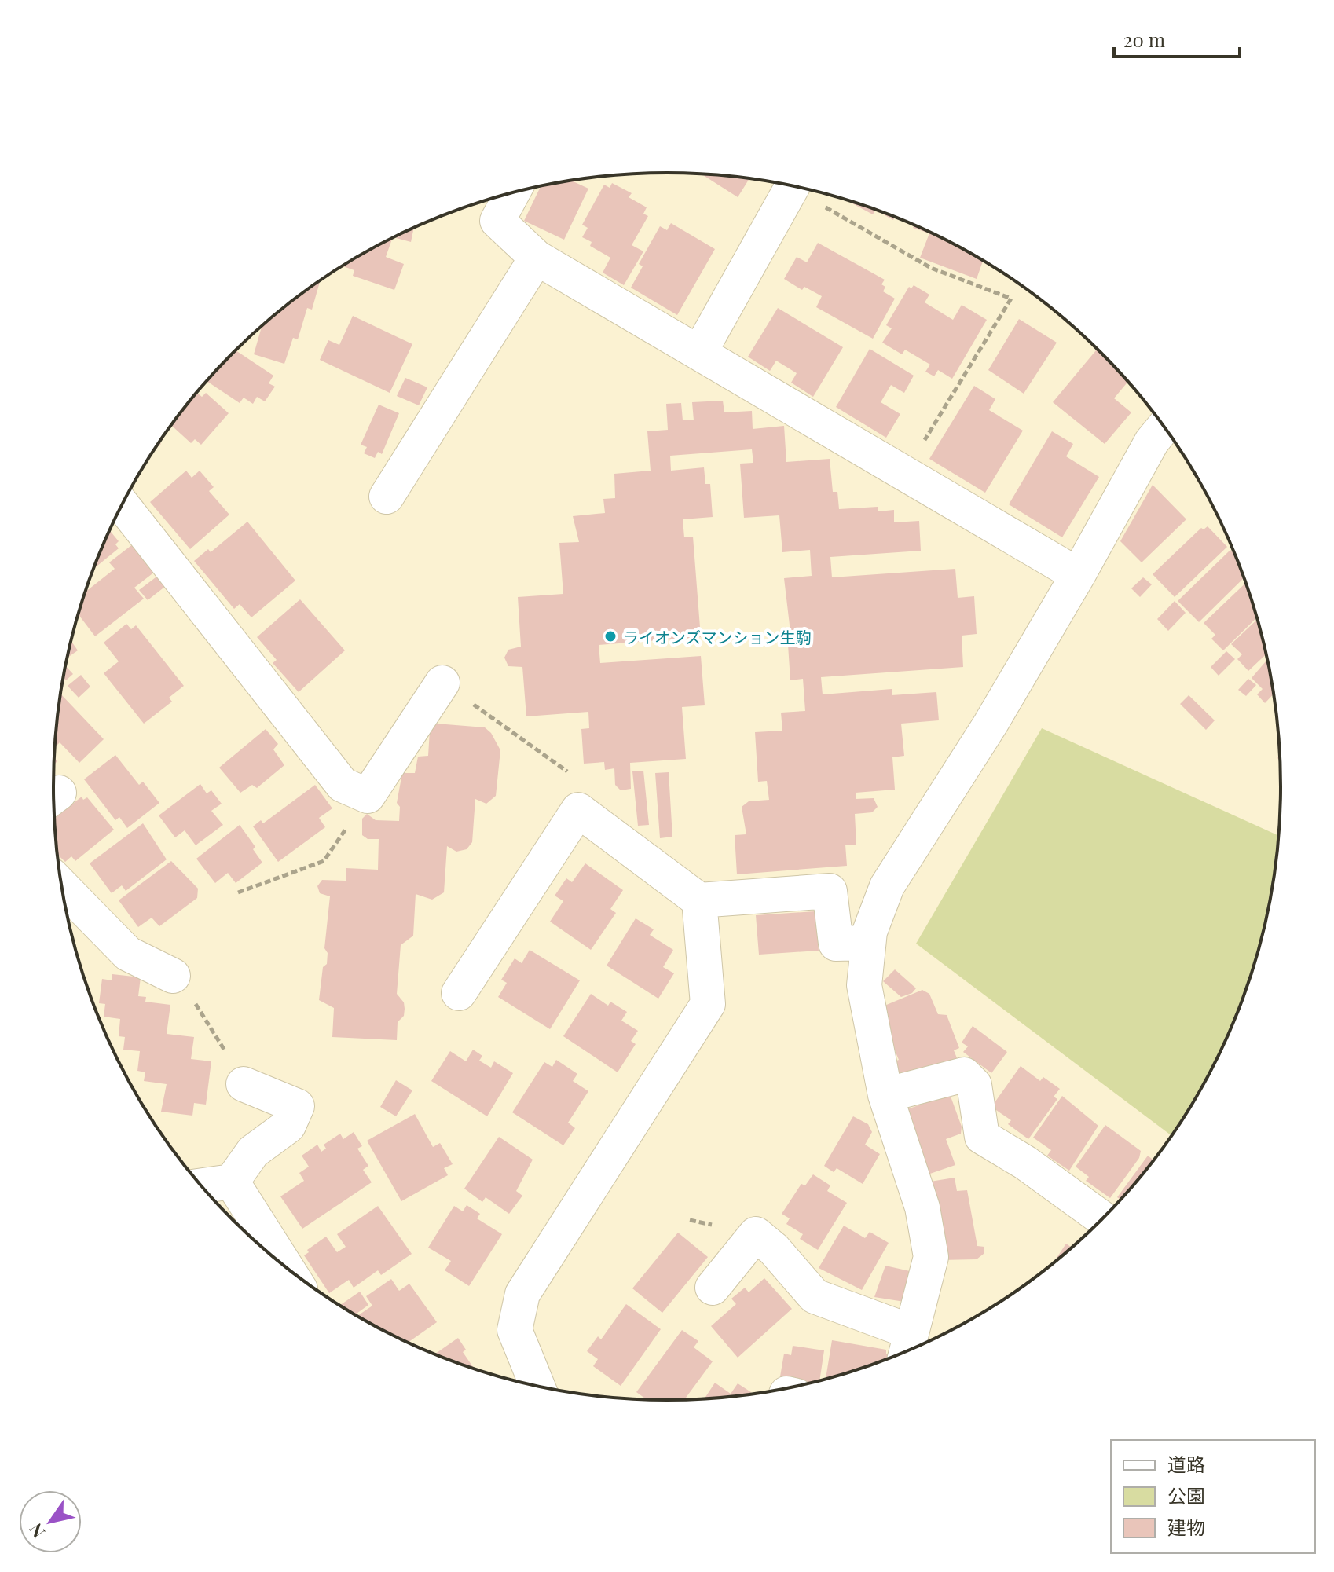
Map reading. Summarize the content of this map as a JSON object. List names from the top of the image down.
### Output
{
  "places": ["ライオンズマンション生駒"],
  "legend": ["道路", "公園", "建物"],
  "scale_bar": "20 m",
  "north": "bottom left"
}
